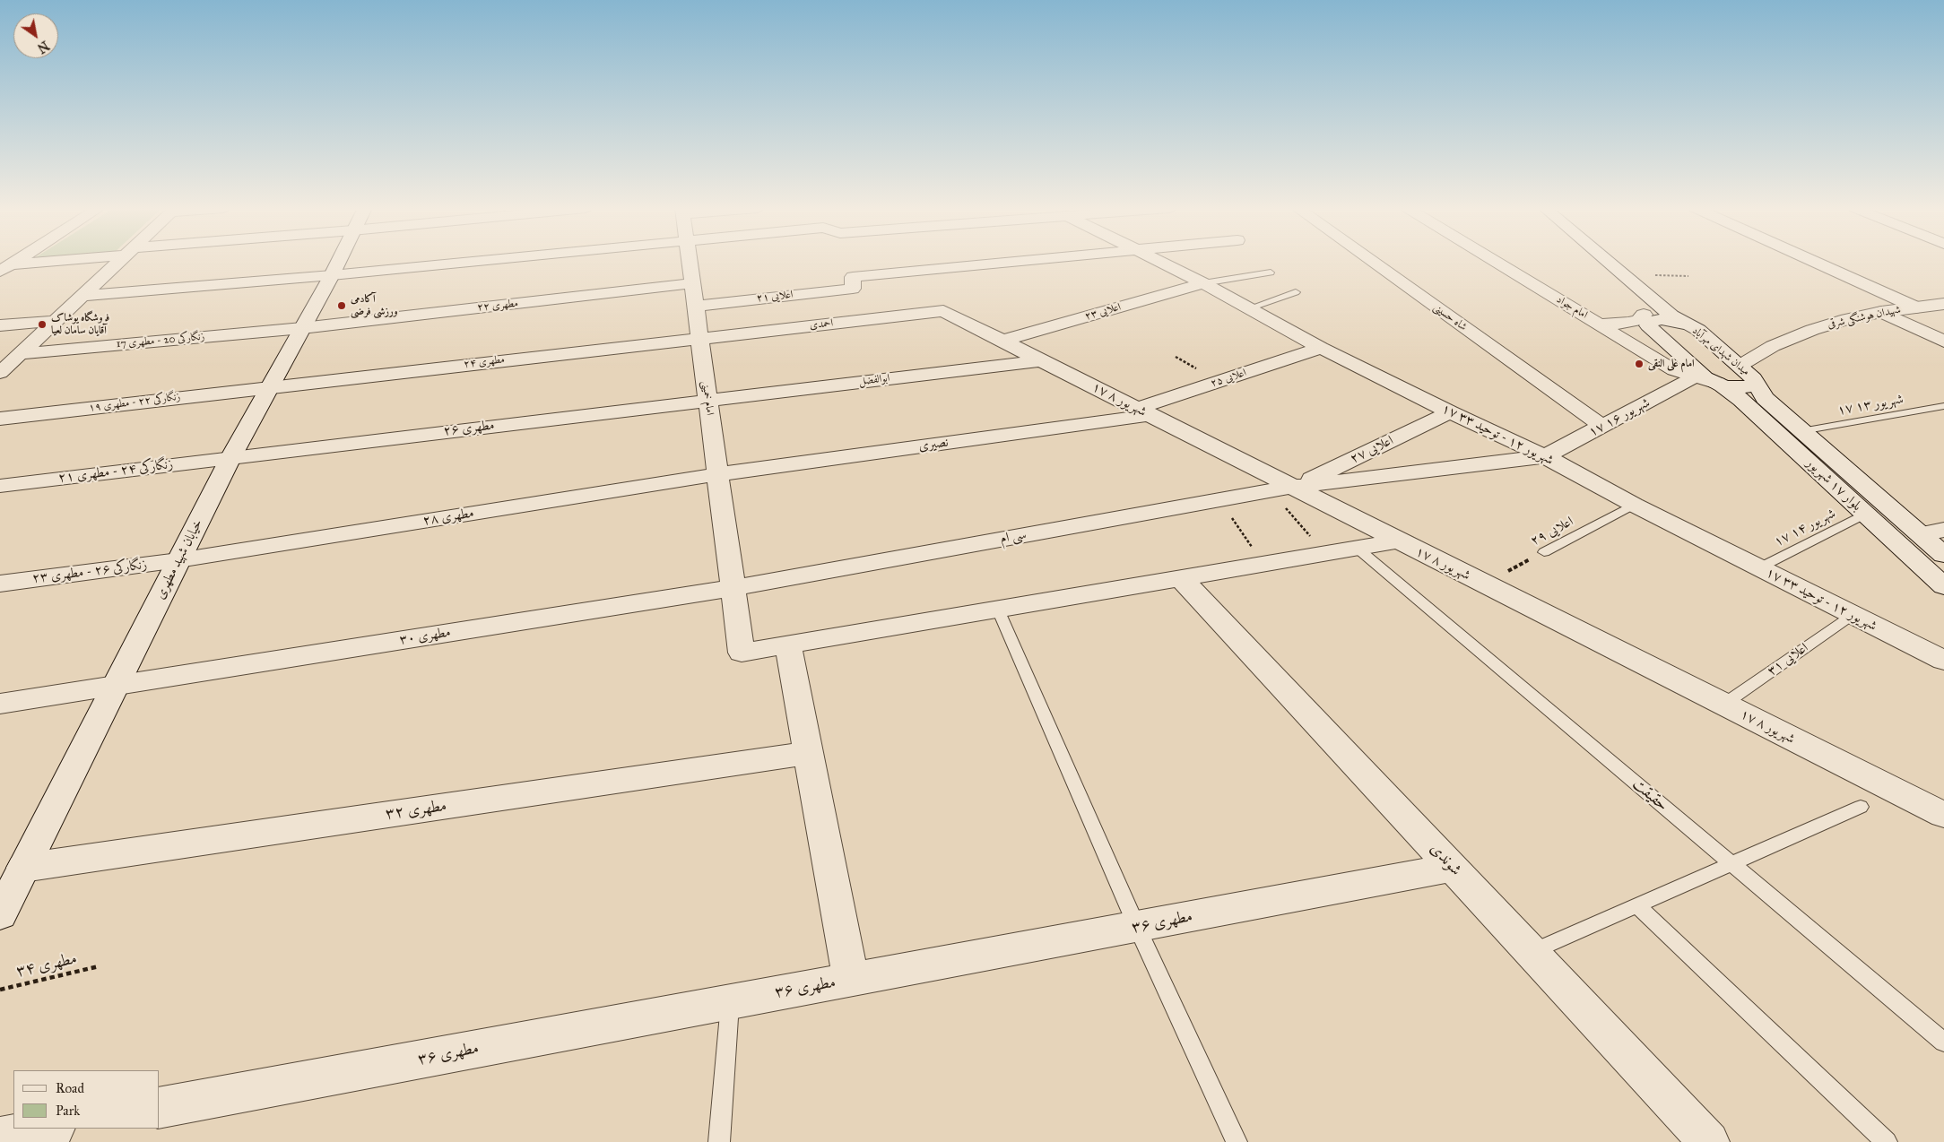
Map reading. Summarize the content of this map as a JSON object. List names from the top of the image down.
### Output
{
  "streets": {
    "street": [
      "اعلایی ۲۱",
      "مطهری ۲۲",
      "امام جواد",
      "اعلایی ۲۳",
      "شاه حسینی",
      "شهیدان هوشنگی شرقی",
      "احمدی",
      "زنگارکی 20 - مطهری 17",
      "میدان شهدای مهرآباد",
      "مطهری ۲۴",
      "اعلایی ۲۵",
      "ابوالفضل",
      "امام خمینی",
      "۱۷ شهریور ۸",
      "زنگارکی ۲۲ - مطهری ۱۹",
      "۱۷ شهریور ۱۶",
      "مطهری ۲۶",
      "۱۷ شهریور ۱۲ - توحید ۳۳",
      "نصیری",
      "اعلایی ۲۷",
      "زنگارکی ۲۴ - مطهری ۲۱",
      "بلوار ۱۷ شهریور",
      "مطهری ۲۸",
      "سی ام",
      "خیابان شهید مطهری",
      "زنگارکی ۲۶ - مطهری ۲۳",
      "مطهری ۳۰",
      "مطهری ۳۲",
      "شوندی",
      "مطهری ۳۶"
    ],
    "lane": [
      "۱۷ شهریور ۱۳",
      "۱۷ شهریور ۱۴",
      "اعلایی ۲۹",
      "اعلایی ۳۱",
      "حقیقت"
    ],
    "path": ["مطهری ۳۴"]
  },
  "crossings": [
    ["اعلایی ۲۱", "امام خمینی"],
    ["مطهری ۲۲", "زنگارکی 20 - مطهری 17"],
    ["مطهری ۲۲", "امام خمینی"],
    ["مطهری ۲۲", "خیابان شهید مطهری"],
    ["امام جواد", "میدان شهدای مهرآباد"],
    ["امام جواد", "۱۷ شهریور ۱۶"],
    ["امام جواد", "بلوار ۱۷ شهریور"],
    ["اعلایی ۲۳", "۱۷ شهریور ۸"],
    ["اعلایی ۲۳", "۱۷ شهریور ۱۲ - توحید ۳۳"],
    ["شاه حسینی", "۱۷ شهریور ۱۶"],
    ["شهیدان هوشنگی شرقی", "میدان شهدای مهرآباد"],
    ["احمدی", "مطهری ۲۴"],
    ["احمدی", "امام خمینی"],
    ["احمدی", "۱۷ شهریور ۸"],
    ["زنگارکی 20 - مطهری 17", "خیابان شهید مطهری"],
    ["میدان شهدای مهرآباد", "بلوار ۱۷ شهریور"],
    ["مطهری ۲۴", "امام خمینی"],
    ["مطهری ۲۴", "زنگارکی ۲۲ - مطهری ۱۹"],
    ["مطهری ۲۴", "خیابان شهید مطهری"],
    ["اعلایی ۲۵", "۱۷ شهریور ۸"],
    ["اعلایی ۲۵", "۱۷ شهریور ۱۲ - توحید ۳۳"],
    ["اعلایی ۲۵", "نصیری"],
    ["ابوالفضل", "امام خمینی"],
    ["ابوالفضل", "۱۷ شهریور ۸"],
    ["ابوالفضل", "مطهری ۲۶"],
    ["امام خمینی", "مطهری ۲۶"],
    ["امام خمینی", "نصیری"],
    ["امام خمینی", "مطهری ۲۸"],
    ["امام خمینی", "سی ام"],
    ["امام خمینی", "مطهری ۳۰"],
    ["۱۷ شهریور ۸", "۱۷ شهریور ۱۶"],
    ["۱۷ شهریور ۸", "نصیری"],
    ["۱۷ شهریور ۸", "اعلایی ۲۷"],
    ["۱۷ شهریور ۸", "اعلایی ۲۹"],
    ["۱۷ شهریور ۸", "سی ام"],
    ["۱۷ شهریور ۸", "اعلایی ۳۱"],
    ["زنگارکی ۲۲ - مطهری ۱۹", "خیابان شهید مطهری"],
    ["۱۷ شهریور ۱۳", "بلوار ۱۷ شهریور"],
    ["۱۷ شهریور ۱۶", "۱۷ شهریور ۱۲ - توحید ۳۳"],
    ["۱۷ شهریور ۱۶", "اعلایی ۲۷"],
    ["۱۷ شهریور ۱۶", "سی ام"],
    ["مطهری ۲۶", "زنگارکی ۲۴ - مطهری ۲۱"],
    ["مطهری ۲۶", "خیابان شهید مطهری"],
    ["۱۷ شهریور ۱۲ - توحید ۳۳", "اعلایی ۲۷"],
    ["۱۷ شهریور ۱۲ - توحید ۳۳", "۱۷ شهریور ۱۴"],
    ["۱۷ شهریور ۱۲ - توحید ۳۳", "اعلایی ۲۹"],
    ["۱۷ شهریور ۱۲ - توحید ۳۳", "اعلایی ۳۱"],
    ["نصیری", "مطهری ۲۸"],
    ["اعلایی ۲۷", "سی ام"],
    ["زنگارکی ۲۴ - مطهری ۲۱", "خیابان شهید مطهری"],
    ["بلوار ۱۷ شهریور", "۱۷ شهریور ۱۴"],
    ["مطهری ۲۸", "خیابان شهید مطهری"],
    ["مطهری ۲۸", "زنگارکی ۲۶ - مطهری ۲۳"],
    ["سی ام", "مطهری ۳۰"],
    ["خیابان شهید مطهری", "زنگارکی ۲۶ - مطهری ۲۳"],
    ["خیابان شهید مطهری", "مطهری ۳۰"],
    ["خیابان شهید مطهری", "مطهری ۳۲"],
    ["شوندی", "مطهری ۳۶"]
  ],
  "places": ["آکادمی ورزشی فرضی", "فروشگاه پوشاک آقایان سامان لعیا", "امام علی النقی"],
  "legend": ["Road", "Park"],
  "north": "bottom right"
}
